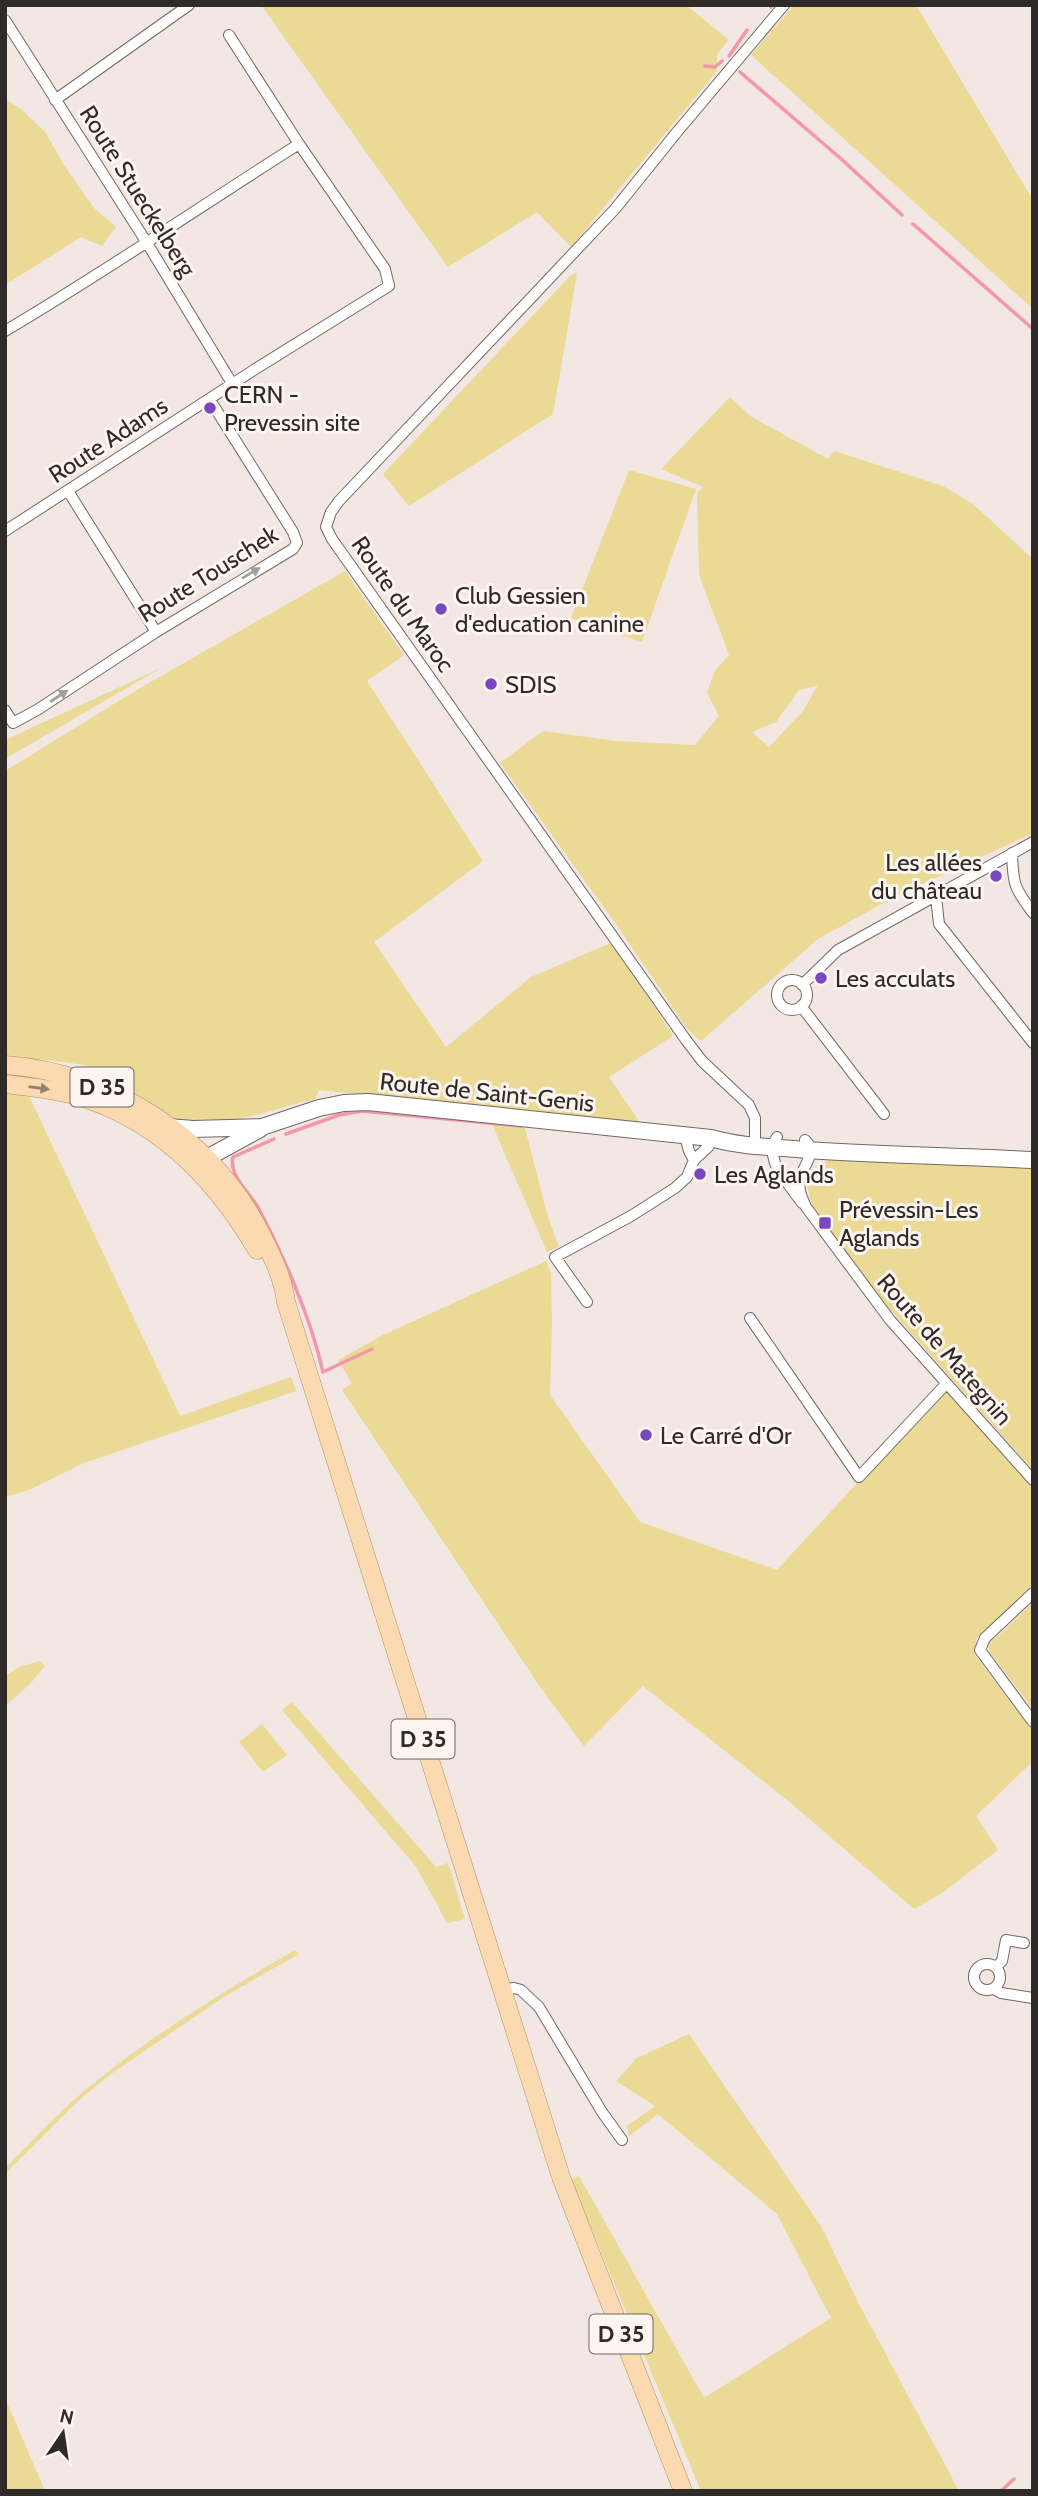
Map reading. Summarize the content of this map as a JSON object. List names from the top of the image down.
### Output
{
  "streets": {
    "main road": ["D 35", "Route de Saint-Genis"],
    "street": [
      "Route Stueckelberg",
      "Route Adams",
      "Route Touschek",
      "Route du Maroc",
      "Route de Mategnin"
    ]
  },
  "crossings": [
    ["Route Stueckelberg", "Route Adams"],
    ["Route Adams", "Route Touschek"],
    ["Route du Maroc", "Route de Saint-Genis"],
    ["Route du Maroc", "Route de Mategnin"],
    ["D 35", "Route de Saint-Genis"],
    ["Route de Saint-Genis", "Route de Mategnin"]
  ],
  "places": {
    "other": [
      "CERN - Prevessin site",
      "Club Gessien d'education canine",
      "SDIS",
      "Les allées du château",
      "Les acculats",
      "Les Aglands",
      "Le Carré d'Or"
    ],
    "transit": ["Prévessin-Les Aglands"]
  },
  "north": "top"
}
